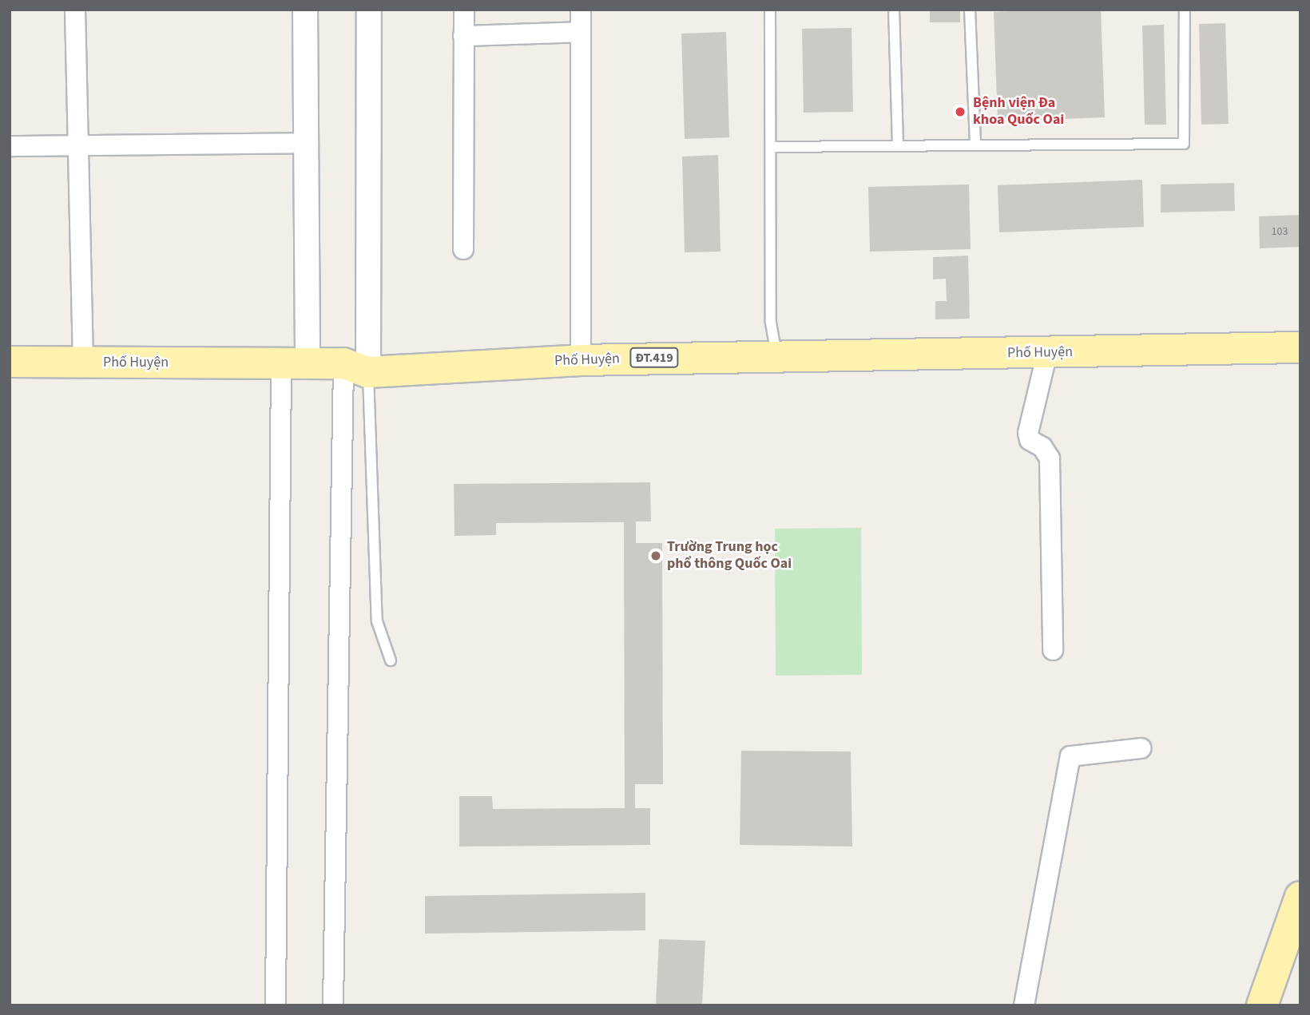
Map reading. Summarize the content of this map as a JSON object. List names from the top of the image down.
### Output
{
  "streets": {
    "main road": ["Phố Huyện", "ĐT.419"]
  },
  "places": ["Bệnh viện Đa khoa Quốc Oai", "Trường Trung học phổ thông Quốc Oai"],
  "house_numbers": ["103"]
}
